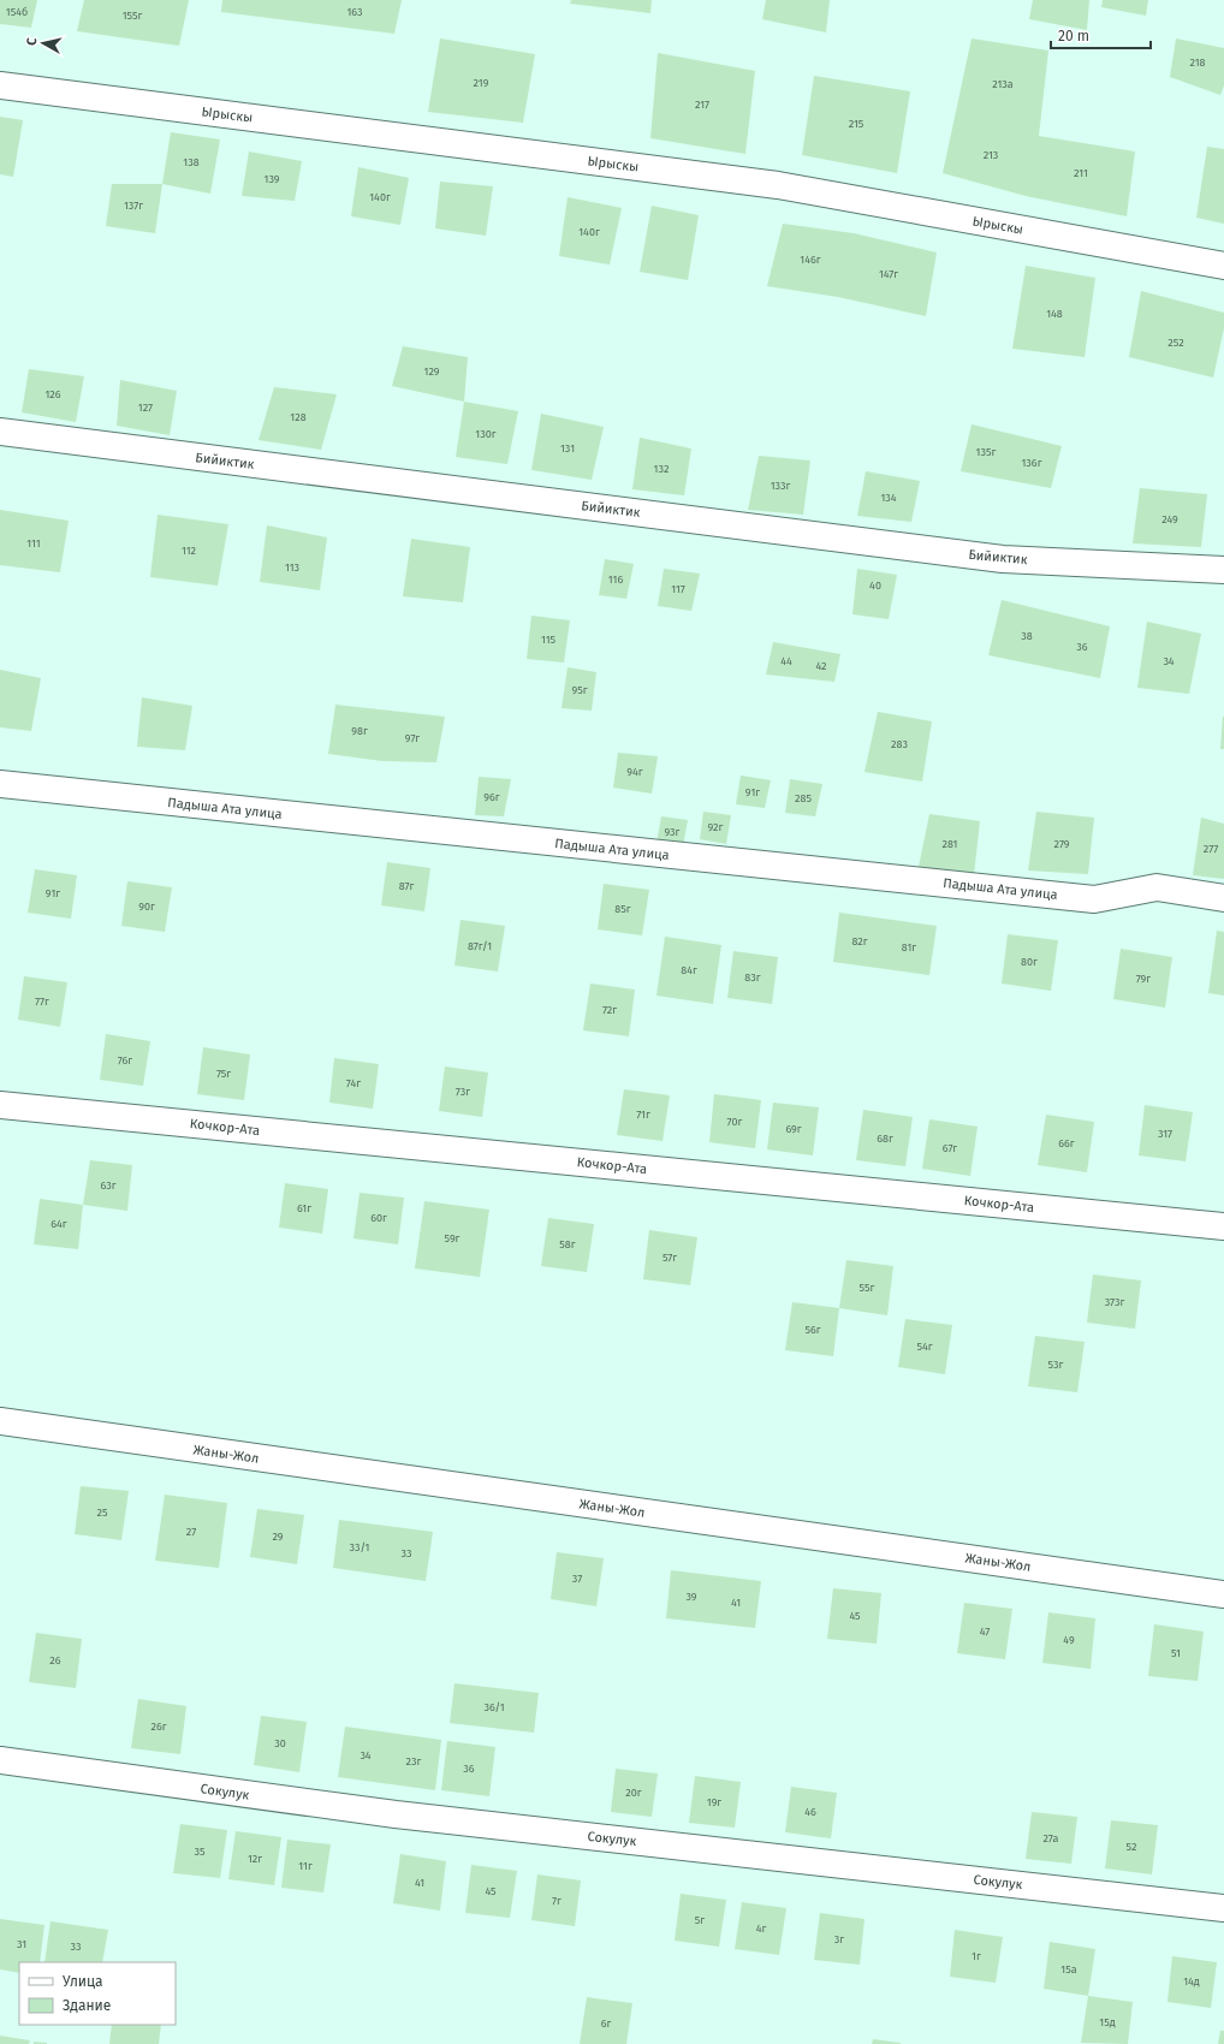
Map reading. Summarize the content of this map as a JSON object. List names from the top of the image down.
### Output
{
  "streets": {
    "street": [
      "Ырыскы",
      "Бийиктик",
      "Падыша Ата улица",
      "Кочкор-Ата",
      "Жаны-Жол",
      "Сокулук"
    ]
  },
  "house_numbers": [
    "154б",
    "163",
    "155г",
    "218",
    "219",
    "213а",
    "217",
    "215",
    "213",
    "138",
    "211",
    "139",
    "140г",
    "137г",
    "140г",
    "146г",
    "147г",
    "148",
    "252",
    "129",
    "126",
    "127",
    "128",
    "130г",
    "131",
    "135г",
    "136г",
    "132",
    "133г",
    "134",
    "249",
    "111",
    "112",
    "113",
    "116",
    "40",
    "117",
    "38",
    "115",
    "36",
    "44",
    "34",
    "42",
    "95г",
    "98г",
    "97г",
    "283",
    "94г",
    "91г",
    "96г",
    "285",
    "92г",
    "93г",
    "281",
    "279",
    "277",
    "87г",
    "91г",
    "90г",
    "85г",
    "82г",
    "87г/1",
    "81г",
    "80г",
    "84г",
    "83г",
    "79г",
    "77г",
    "72г",
    "76г",
    "75г",
    "74г",
    "73г",
    "71г",
    "70г",
    "69г",
    "317",
    "68г",
    "66г",
    "67г",
    "63г",
    "61г",
    "60г",
    "64г",
    "59г",
    "58г",
    "57г",
    "55г",
    "373г",
    "56г",
    "54г",
    "53г",
    "25",
    "27",
    "29",
    "33/1",
    "33",
    "37",
    "39",
    "41",
    "45",
    "47",
    "49",
    "51",
    "26",
    "36/1",
    "26г",
    "30",
    "34",
    "23г",
    "36",
    "20г",
    "19г",
    "46",
    "27а",
    "52",
    "35",
    "12г",
    "11г",
    "41",
    "45",
    "7г",
    "5г",
    "4г",
    "3г",
    "31",
    "33",
    "1г",
    "15а",
    "14д",
    "15д",
    "6г"
  ],
  "legend": ["Улица", "Здание"],
  "scale_bar": "20 m",
  "north": "left"
}
